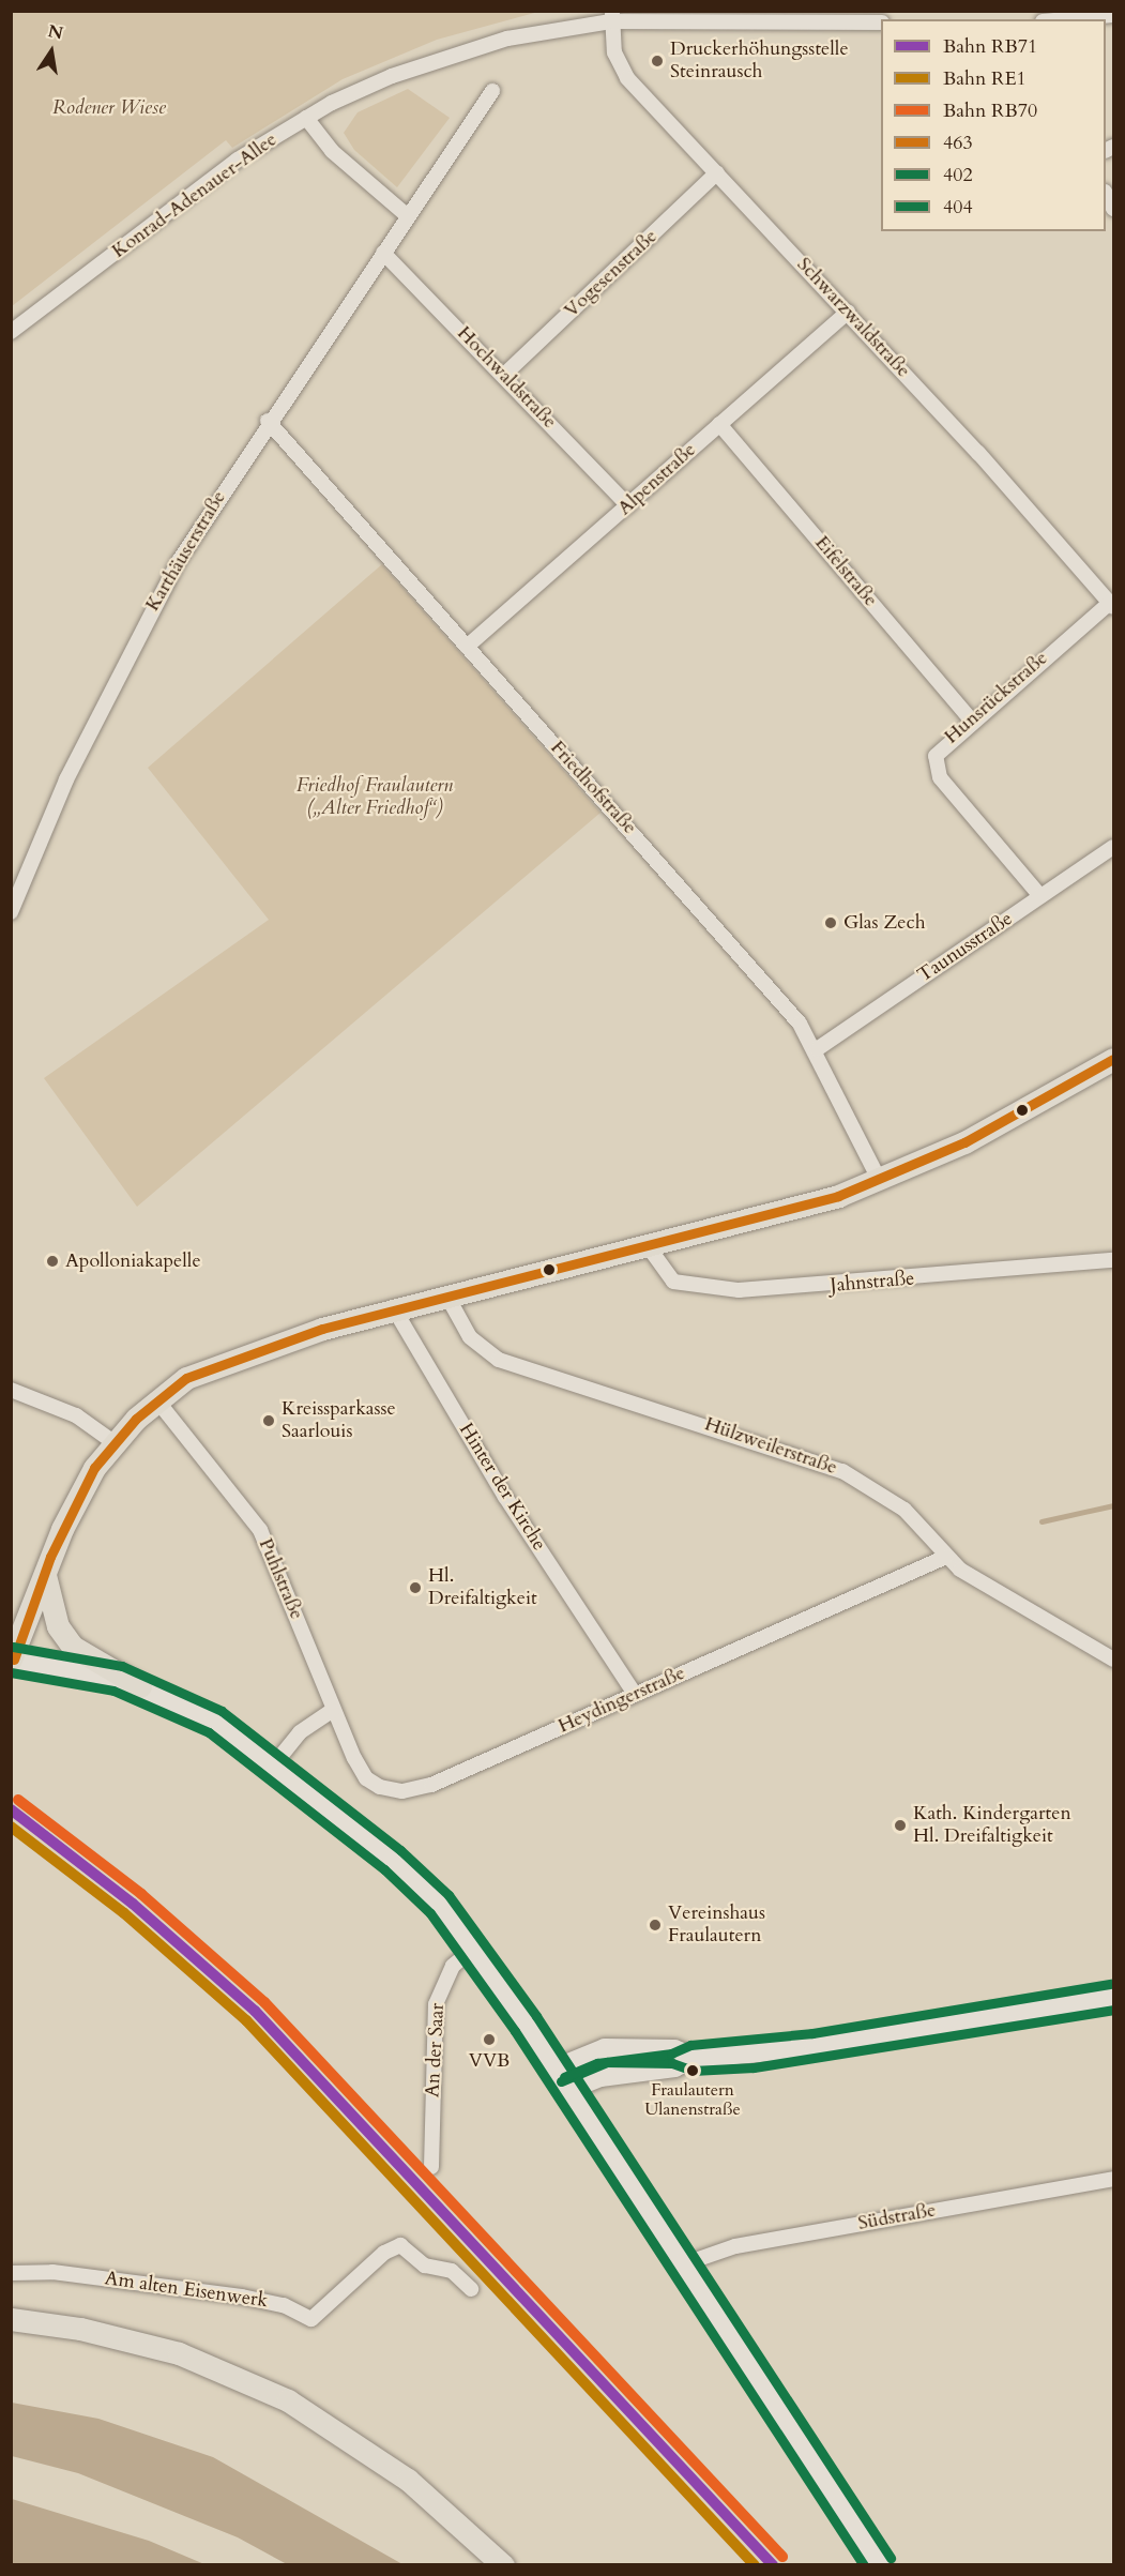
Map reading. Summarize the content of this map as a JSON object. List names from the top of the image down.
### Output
{
  "streets": {
    "street": [
      "Konrad-Adenauer-Allee",
      "Vogesenstraße",
      "Schwarzwaldstraße",
      "Hochwaldstraße",
      "Alpenstraße",
      "Karthäuserstraße",
      "Eifelstraße",
      "Hunsrückstraße",
      "Friedhofstraße",
      "Taunusstraße",
      "Jahnstraße",
      "Hülzweilerstraße",
      "Hinter der Kirche",
      "Puhlstraße",
      "Heydingerstraße",
      "An der Saar",
      "Südstraße",
      "Am alten Eisenwerk"
    ]
  },
  "crossings": [
    ["Konrad-Adenauer-Allee", "Schwarzwaldstraße"],
    ["Vogesenstraße", "Schwarzwaldstraße"],
    ["Vogesenstraße", "Hochwaldstraße"],
    ["Schwarzwaldstraße", "Alpenstraße"],
    ["Schwarzwaldstraße", "Hunsrückstraße"],
    ["Hochwaldstraße", "Alpenstraße"],
    ["Hochwaldstraße", "Karthäuserstraße"],
    ["Alpenstraße", "Eifelstraße"],
    ["Alpenstraße", "Friedhofstraße"],
    ["Karthäuserstraße", "Friedhofstraße"],
    ["Eifelstraße", "Hunsrückstraße"],
    ["Hunsrückstraße", "Taunusstraße"],
    ["Friedhofstraße", "Taunusstraße"],
    ["Hülzweilerstraße", "Heydingerstraße"],
    ["Hinter der Kirche", "Heydingerstraße"],
    ["Puhlstraße", "Heydingerstraße"]
  ],
  "parks": ["Rodener Wiese", "Friedhof Fraulautern („Alter Friedhof“)"],
  "places": [
    "Druckerhöhungsstelle Steinrausch",
    "Glas Zech",
    "Apolloniakapelle",
    "Kreissparkasse Saarlouis",
    "Hl. Dreifaltigkeit",
    "Kath. Kindergarten Hl. Dreifaltigkeit",
    "Vereinshaus Fraulautern",
    "VVB",
    "Fraulautern Ulanenstraße"
  ],
  "lines": [
    "transit line 463",
    "transit line 404",
    "transit line 402",
    "rail line RB70",
    "rail line RB71",
    "rail line RE1"
  ],
  "legend": [
    "Bahn RB71",
    "Bahn RE1",
    "Bahn RB70",
    "463",
    "402",
    "404"
  ],
  "north": "top"
}
